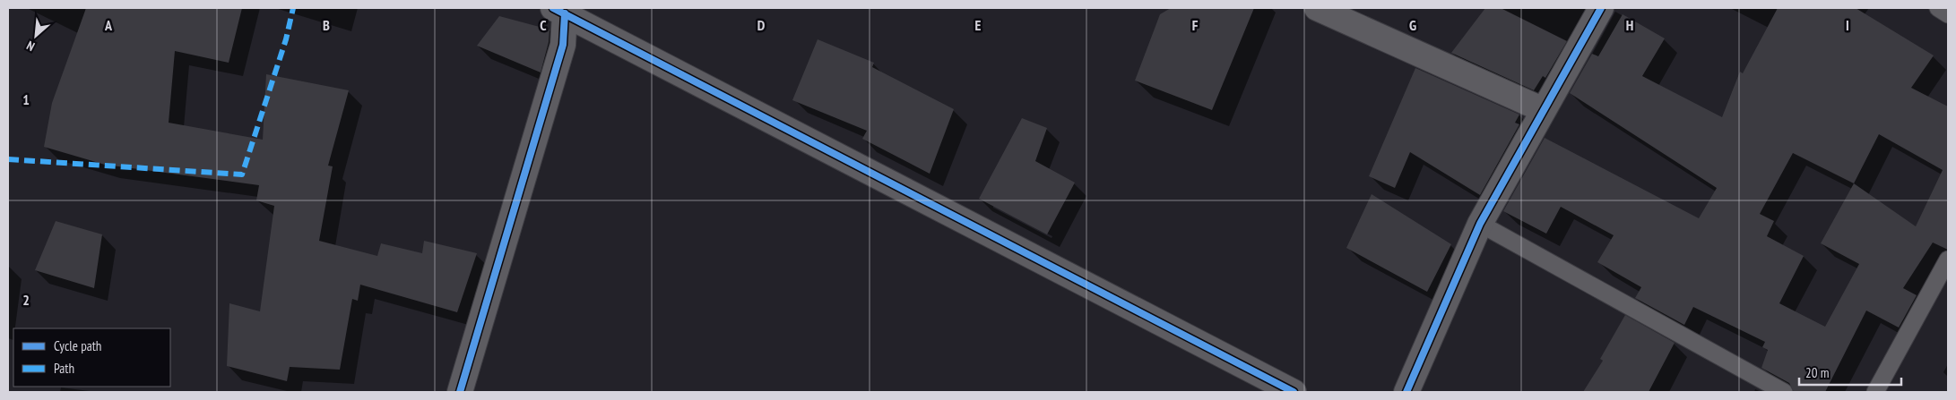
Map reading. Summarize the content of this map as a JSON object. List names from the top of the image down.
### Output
{
  "legend": ["Cycle path", "Path"],
  "scale_bar": "20 m",
  "north": "bottom left",
  "grid": {
    "columns": [
      "A",
      "B",
      "C",
      "D",
      "E",
      "F",
      "G",
      "H",
      "I"
    ],
    "rows": ["1", "2"]
  }
}
